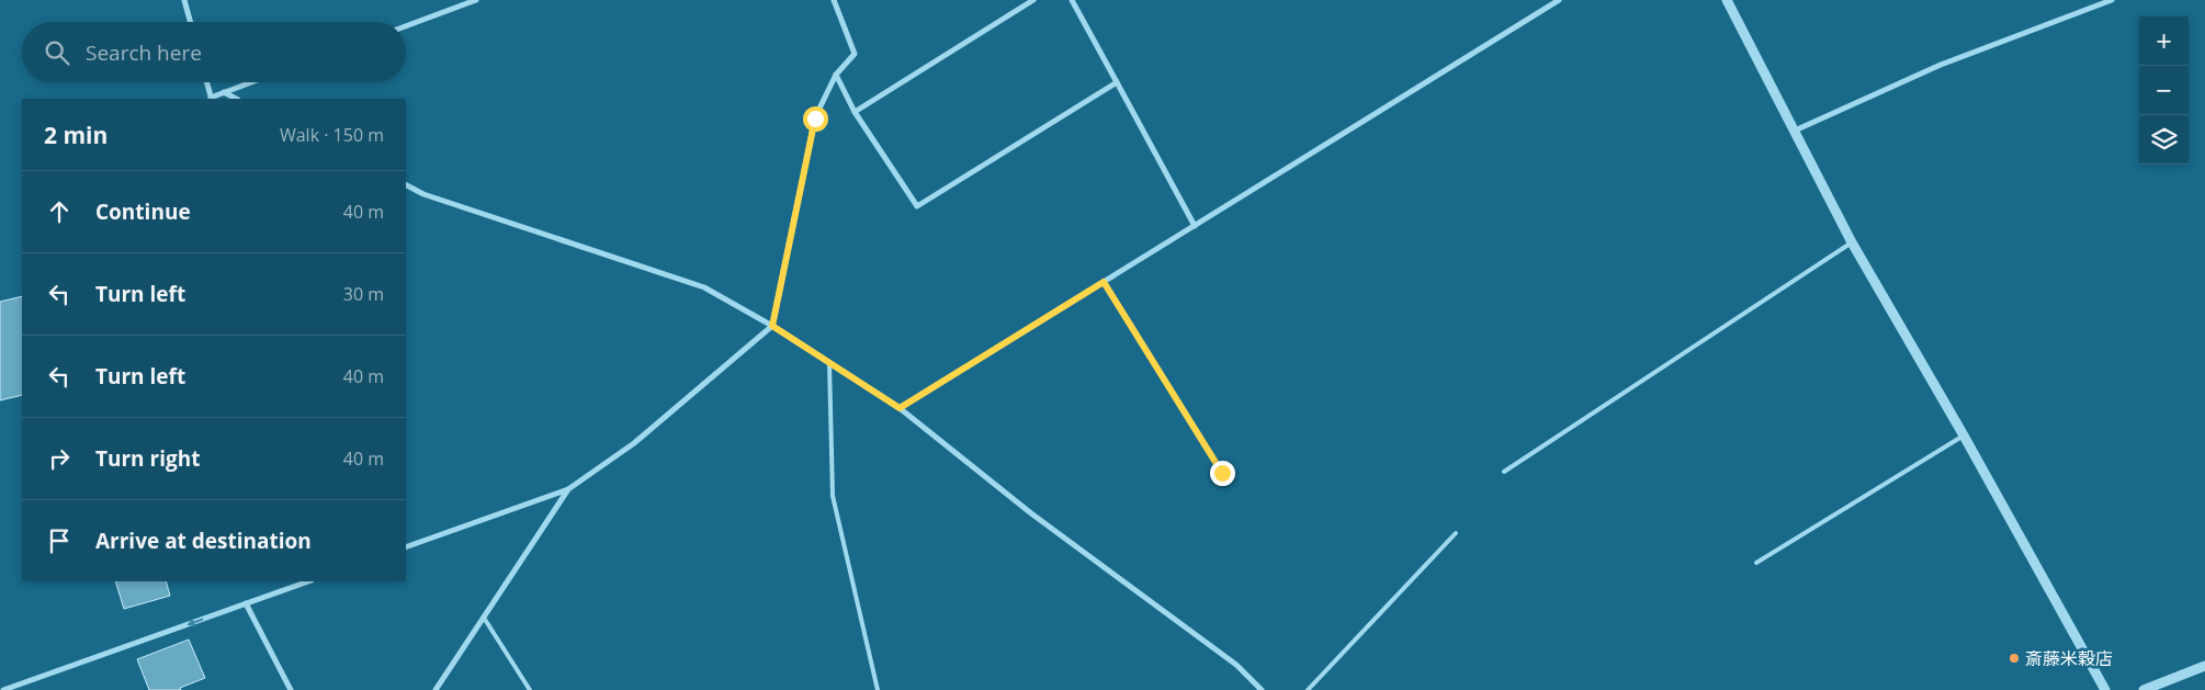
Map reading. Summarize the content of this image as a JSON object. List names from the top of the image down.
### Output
{
  "places": ["斎藤米穀店"],
  "page": {
    "map_buttons": ["+", "−"],
    "search": "Search here",
    "heading": ["2 min", "Walk · 150 m"],
    "list": [
      ["Continue", "40 m"],
      ["Turn left", "30 m"],
      ["Turn left", "40 m"],
      ["Turn right", "40 m"],
      "Arrive at destination"
    ]
  }
}
